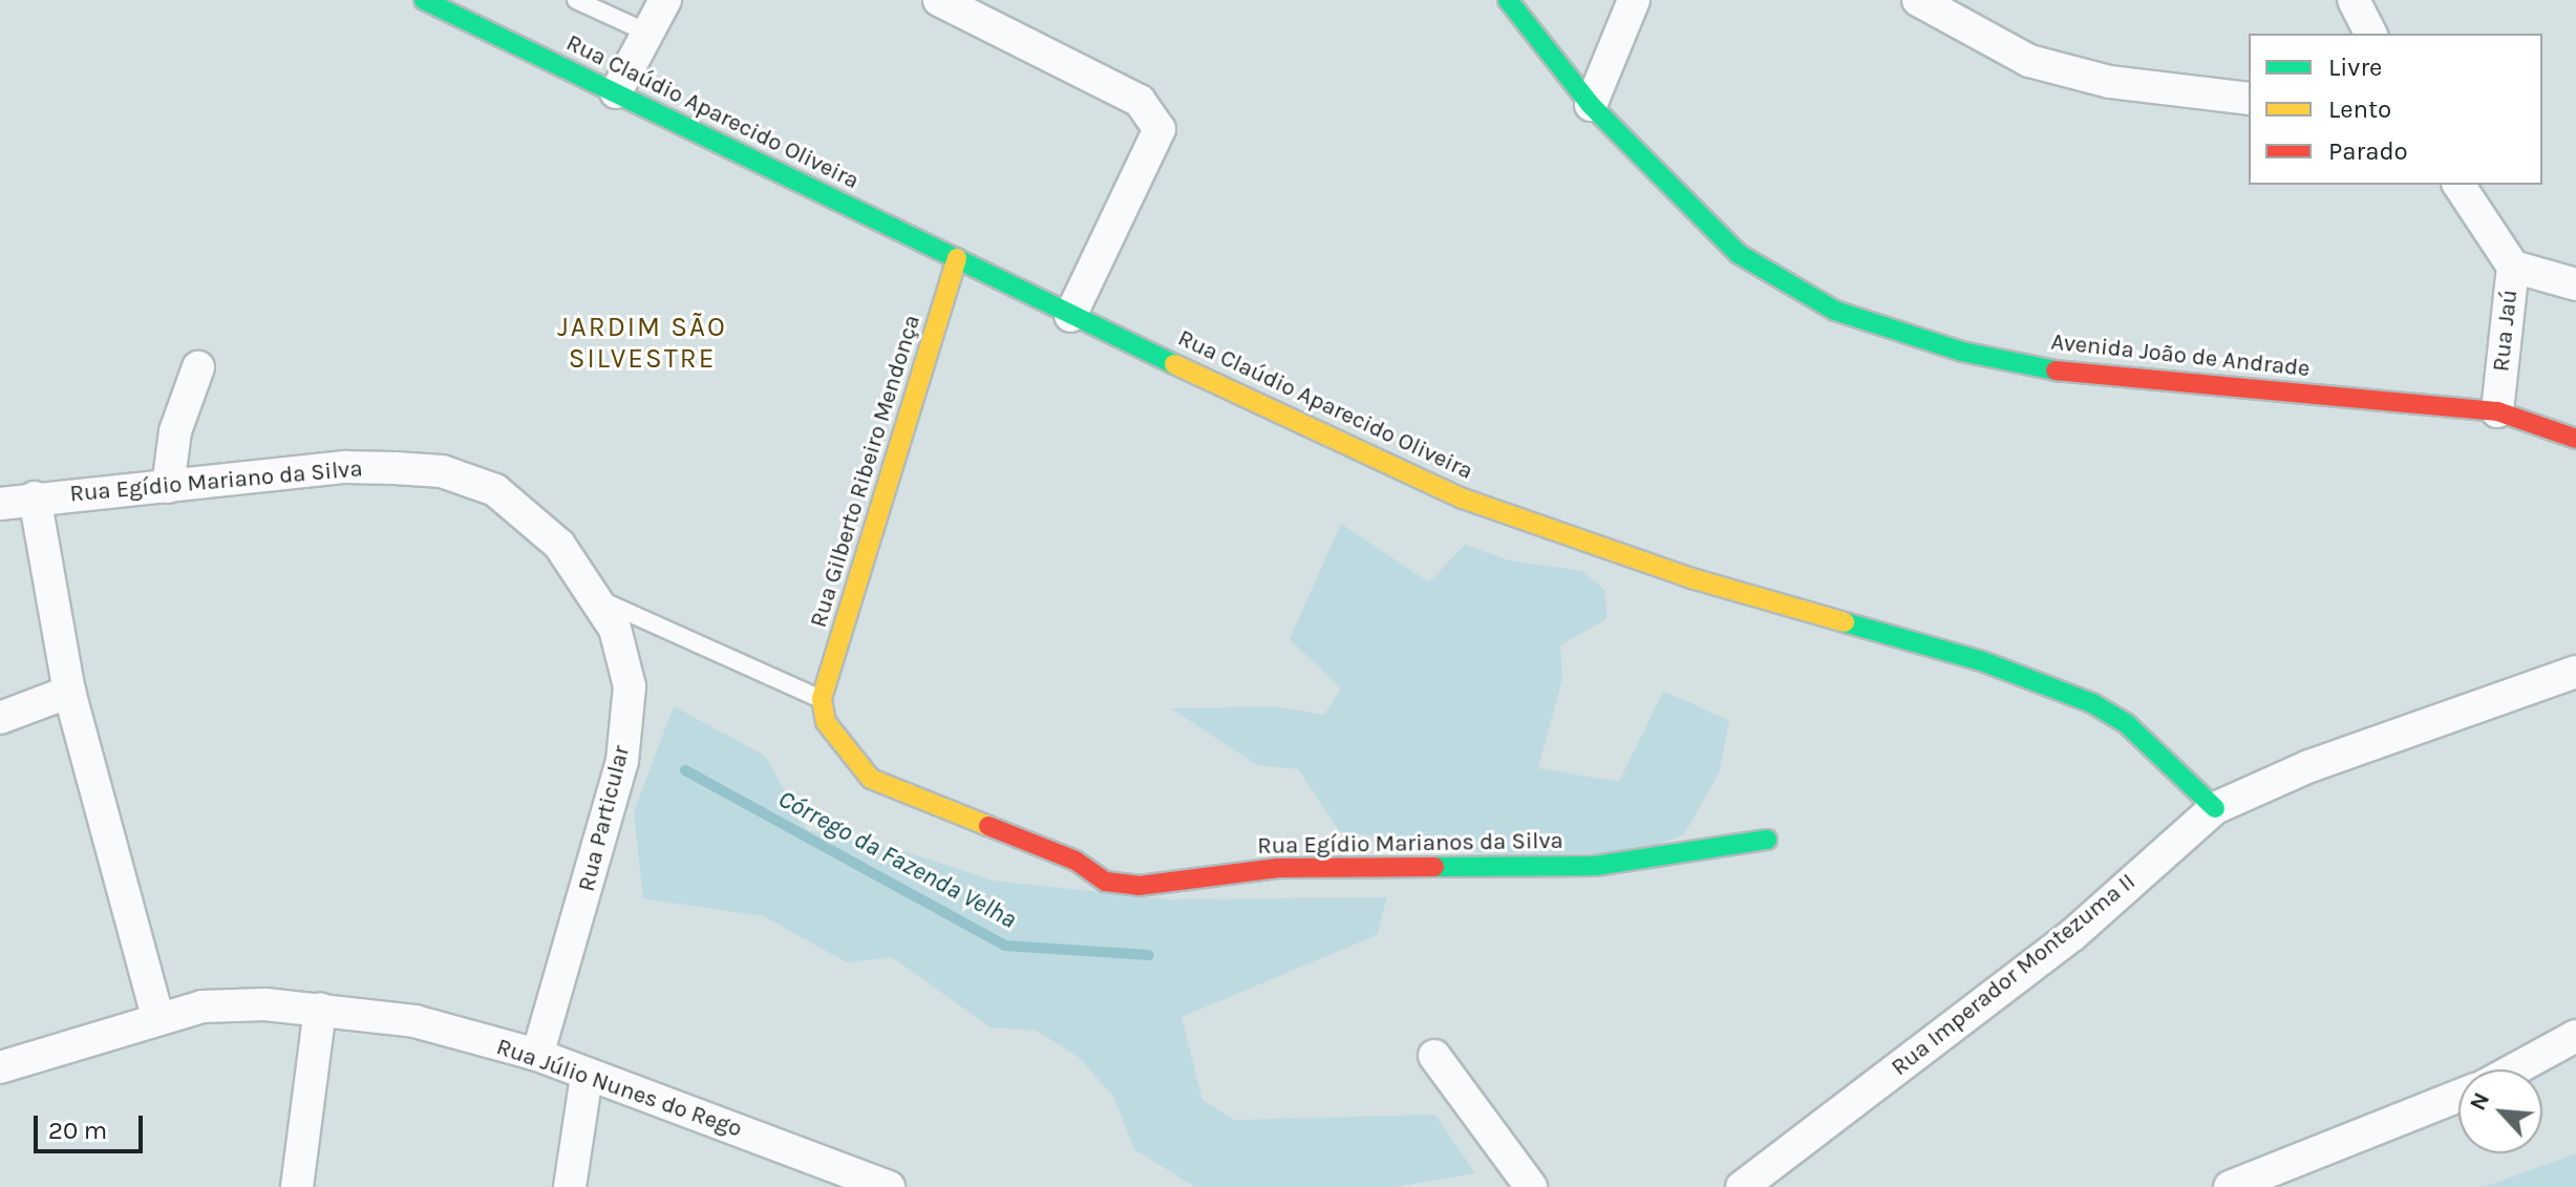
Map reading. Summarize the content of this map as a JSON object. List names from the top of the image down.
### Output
{
  "streets": {
    "street": [
      "Rua Claúdio Aparecido Oliveira",
      "Rua Jaú",
      "Avenida João de Andrade",
      "Rua Gilberto Ribeiro Mendonça",
      "Rua Egídio Mariano da Silva",
      "Rua Particular",
      "Rua Egídio Marianos da Silva",
      "Rua Imperador Montezuma II",
      "Rua Júlio Nunes do Rego"
    ]
  },
  "crossings": [
    ["Rua Claúdio Aparecido Oliveira", "Rua Gilberto Ribeiro Mendonça"],
    ["Rua Claúdio Aparecido Oliveira", "Rua Imperador Montezuma II"],
    ["Rua Jaú", "Avenida João de Andrade"],
    ["Rua Gilberto Ribeiro Mendonça", "Rua Egídio Marianos da Silva"],
    ["Rua Egídio Mariano da Silva", "Rua Particular"],
    ["Rua Particular", "Rua Júlio Nunes do Rego"]
  ],
  "districts": ["JARDIM SÃO SILVESTRE"],
  "water": ["Córrego da Fazenda Velha"],
  "legend": ["Livre", "Lento", "Parado"],
  "scale_bar": "20 m",
  "north": "top left"
}
